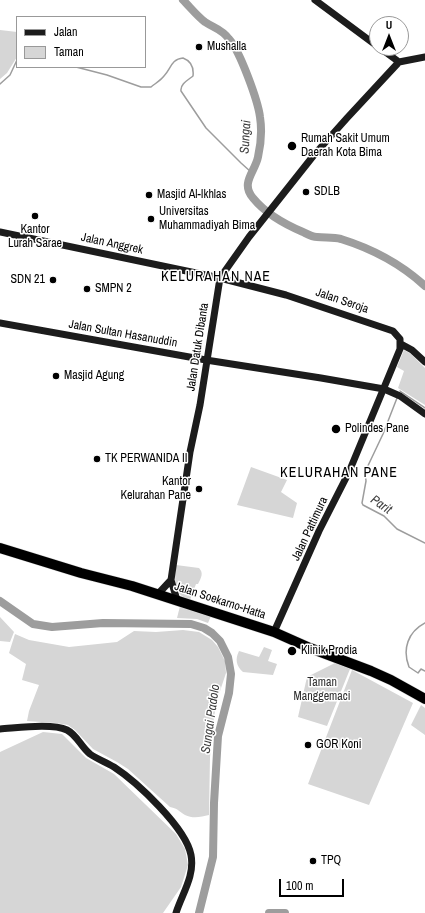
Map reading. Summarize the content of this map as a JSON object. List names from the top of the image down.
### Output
{
  "streets": {
    "highway": ["Jalan Soekarno-Hatta"],
    "street": [
      "Jalan Anggrek",
      "Jalan Seroja",
      "Jalan Sultan Hasanuddin",
      "Jalan Datuk Dibanta",
      "Jalan Pattimura"
    ]
  },
  "crossings": [
    ["Jalan Anggrek", "Jalan Seroja"],
    ["Jalan Anggrek", "Jalan Datuk Dibanta"],
    ["Jalan Seroja", "Jalan Datuk Dibanta"],
    ["Jalan Sultan Hasanuddin", "Jalan Datuk Dibanta"],
    ["Jalan Sultan Hasanuddin", "Jalan Pattimura"],
    ["Jalan Datuk Dibanta", "Jalan Soekarno-Hatta"],
    ["Jalan Pattimura", "Jalan Soekarno-Hatta"]
  ],
  "districts": ["KELURAHAN NAE", "KELURAHAN PANE"],
  "water": ["Sungai", "Parit", "Sungai Padolo"],
  "parks": ["Taman Manggemaci"],
  "places": [
    "Mushalla",
    "Rumah Sakit Umum Daerah Kota Bima",
    "SDLB",
    "Masjid Al-Ikhlas",
    "Kantor Lurah Sarae",
    "Universitas Muhammadiyah Bima",
    "SDN 21",
    "SMPN 2",
    "Masjid Agung",
    "Polindes Pane",
    "TK PERWANIDA II",
    "Kantor Kelurahan Pane",
    "Klinik Prodia",
    "GOR Koni",
    "TPQ"
  ],
  "legend": ["Jalan", "Taman"],
  "scale_bar": "100 m",
  "north": "top"
}
